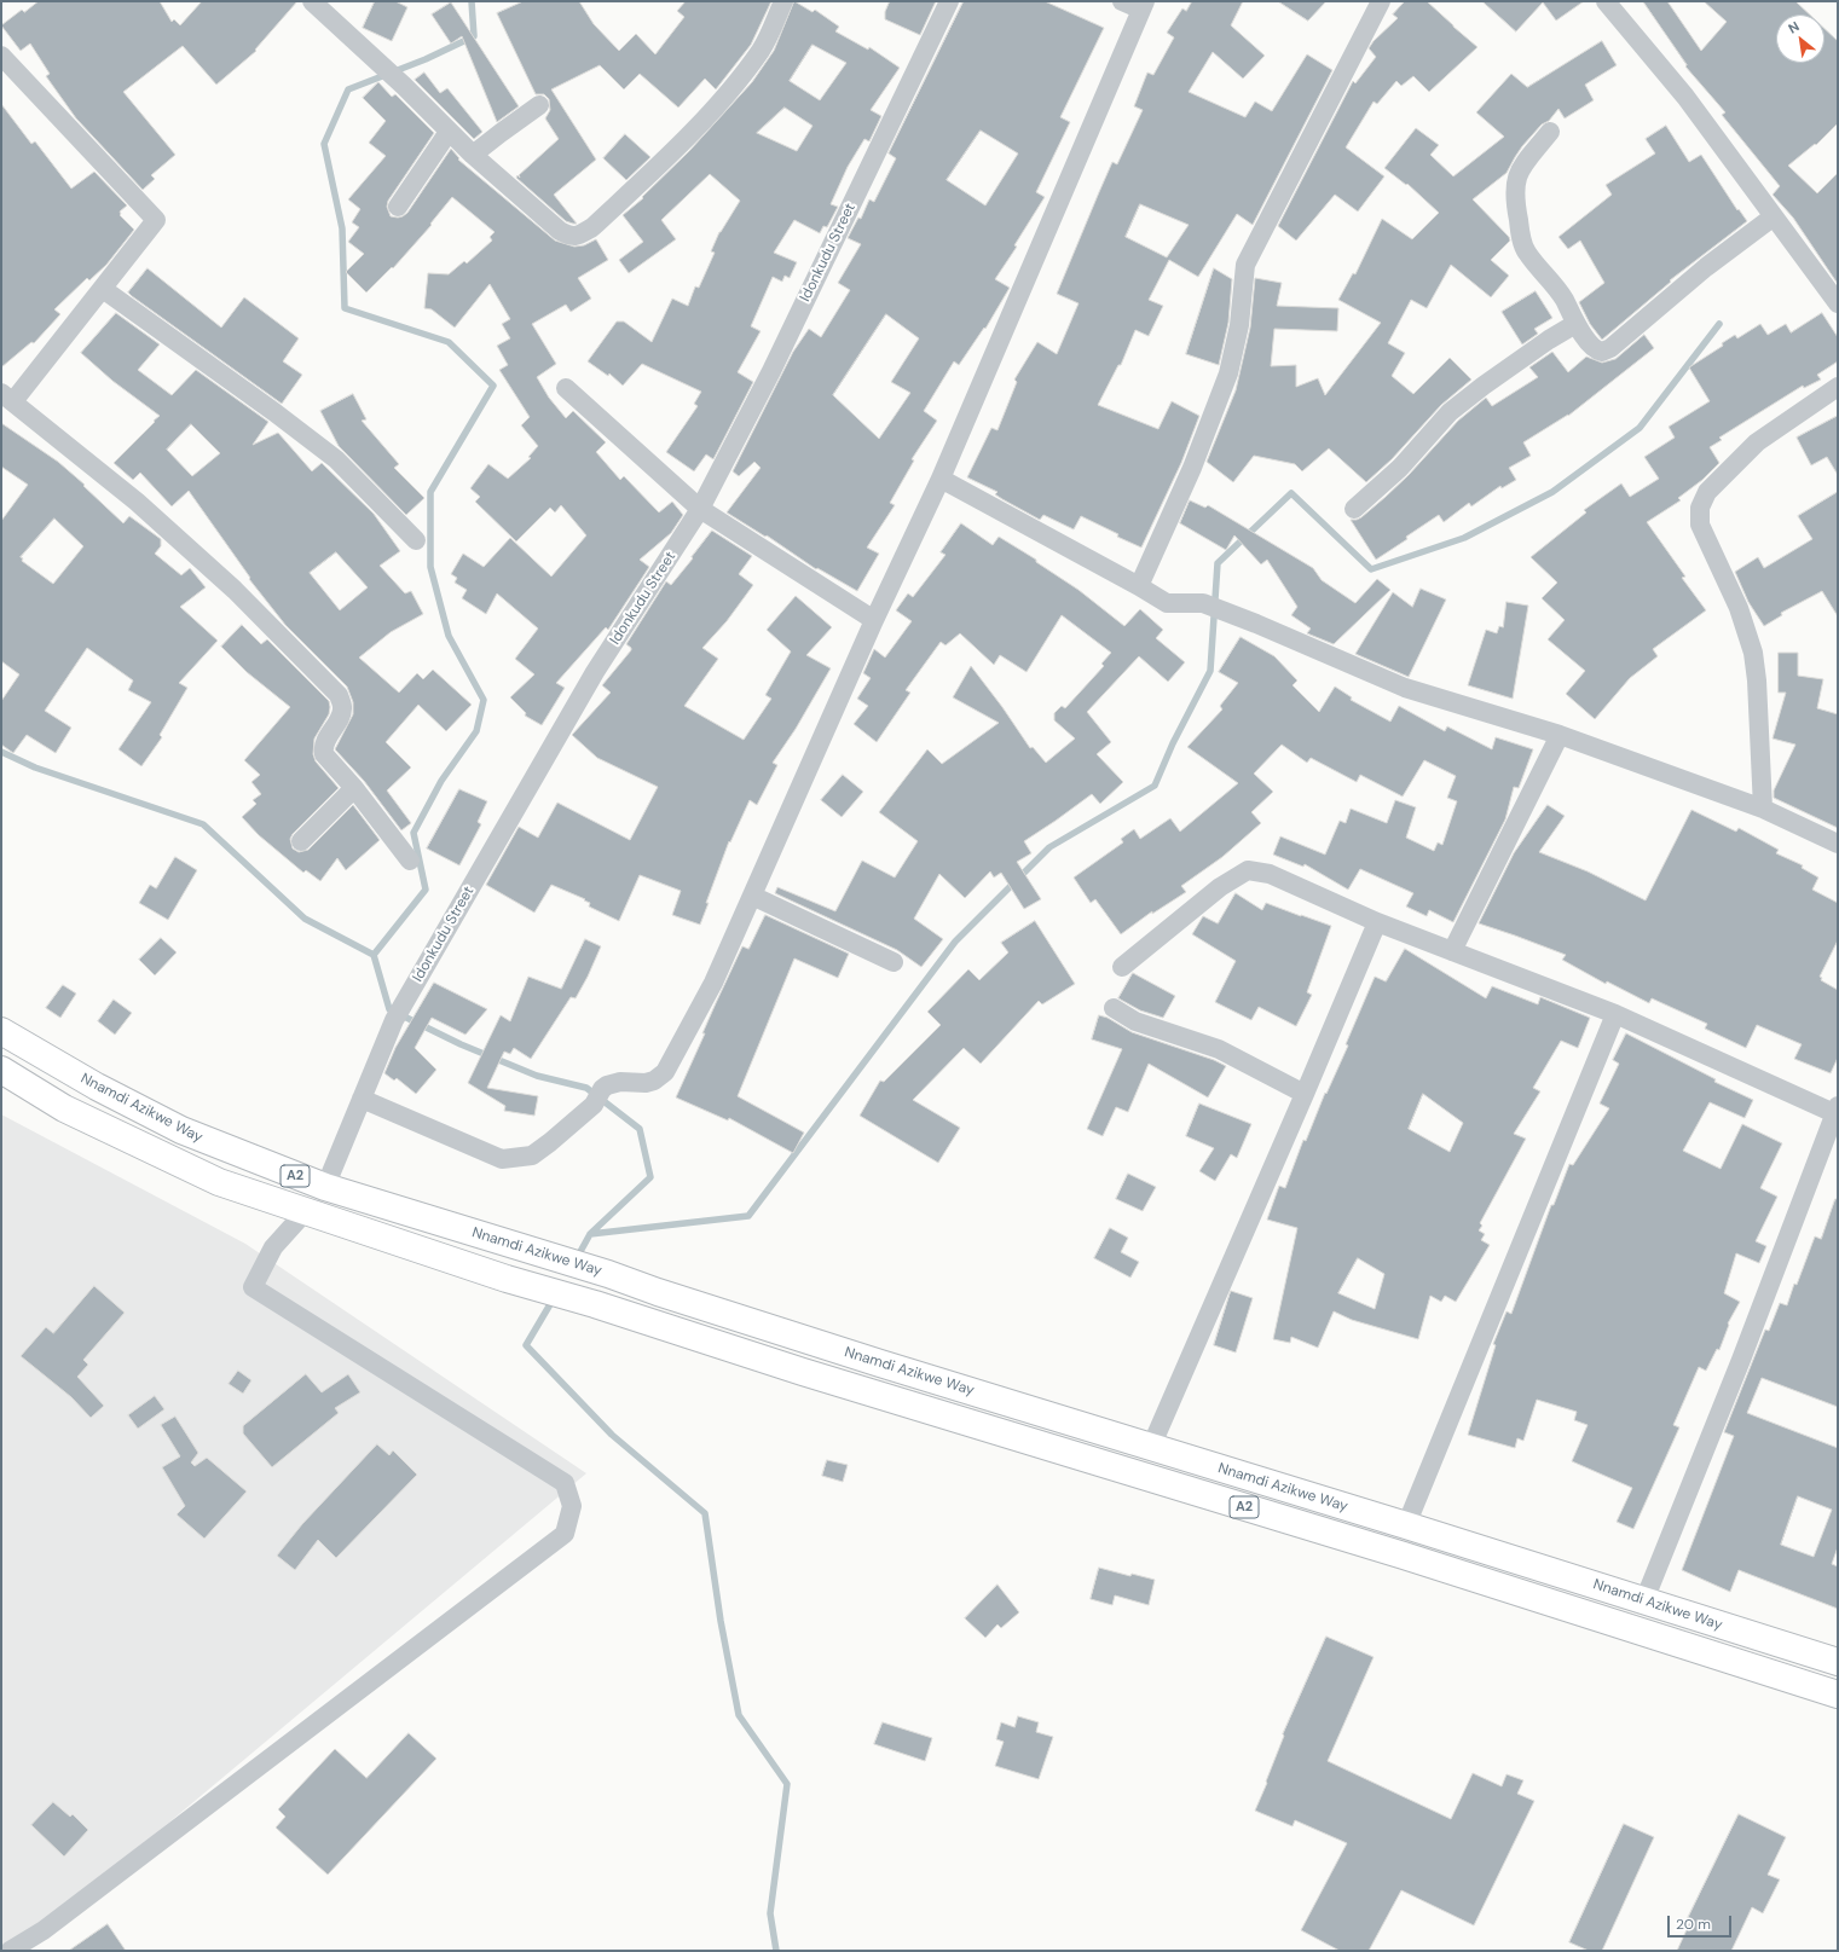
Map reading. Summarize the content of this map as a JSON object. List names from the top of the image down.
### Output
{
  "streets": {
    "highway": ["Nnamdi Azikwe Way", "A2"],
    "street": ["Idonkudu Street"]
  },
  "crossings": [
    ["Idonkudu Street", "Nnamdi Azikwe Way"]
  ],
  "scale_bar": "20 m",
  "north": "top left"
}
